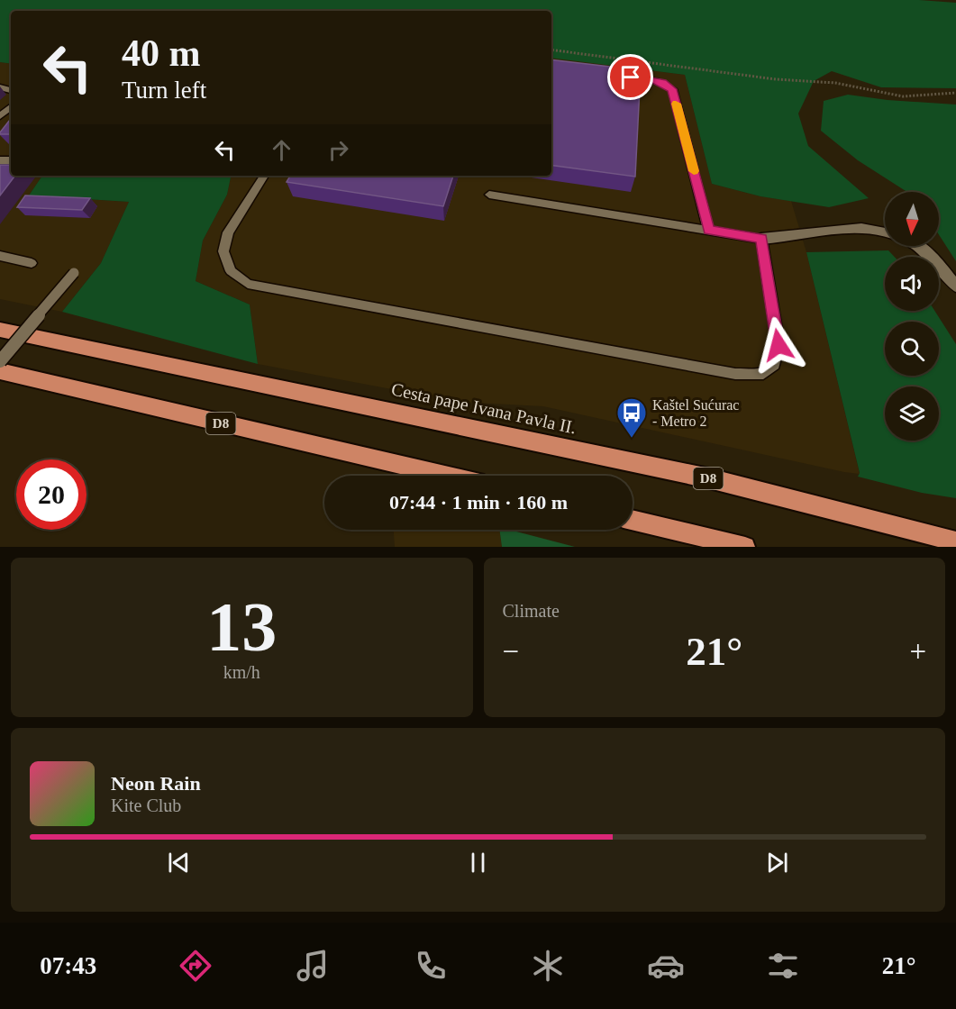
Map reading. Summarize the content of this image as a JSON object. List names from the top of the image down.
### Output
{
  "streets": {
    "highway": ["Cesta pape Ivana Pavla II.", "D8"]
  },
  "places": {
    "bus stop": ["Kaštel Sućurac - Metro 2"]
  },
  "north": "bottom",
  "page": {
    "turn": ["40 m", "Turn left"],
    "limit": "20",
    "trip": "07:44 · 1 min · 160 m",
    "tile": [
      ["13", "km/h"],
      "Climate"
    ],
    "heat": ["−", "21°", "+"],
    "song": ["Neon Rain", "Kite Club"],
    "tabs": ["07:43", "21°"]
  }
}
